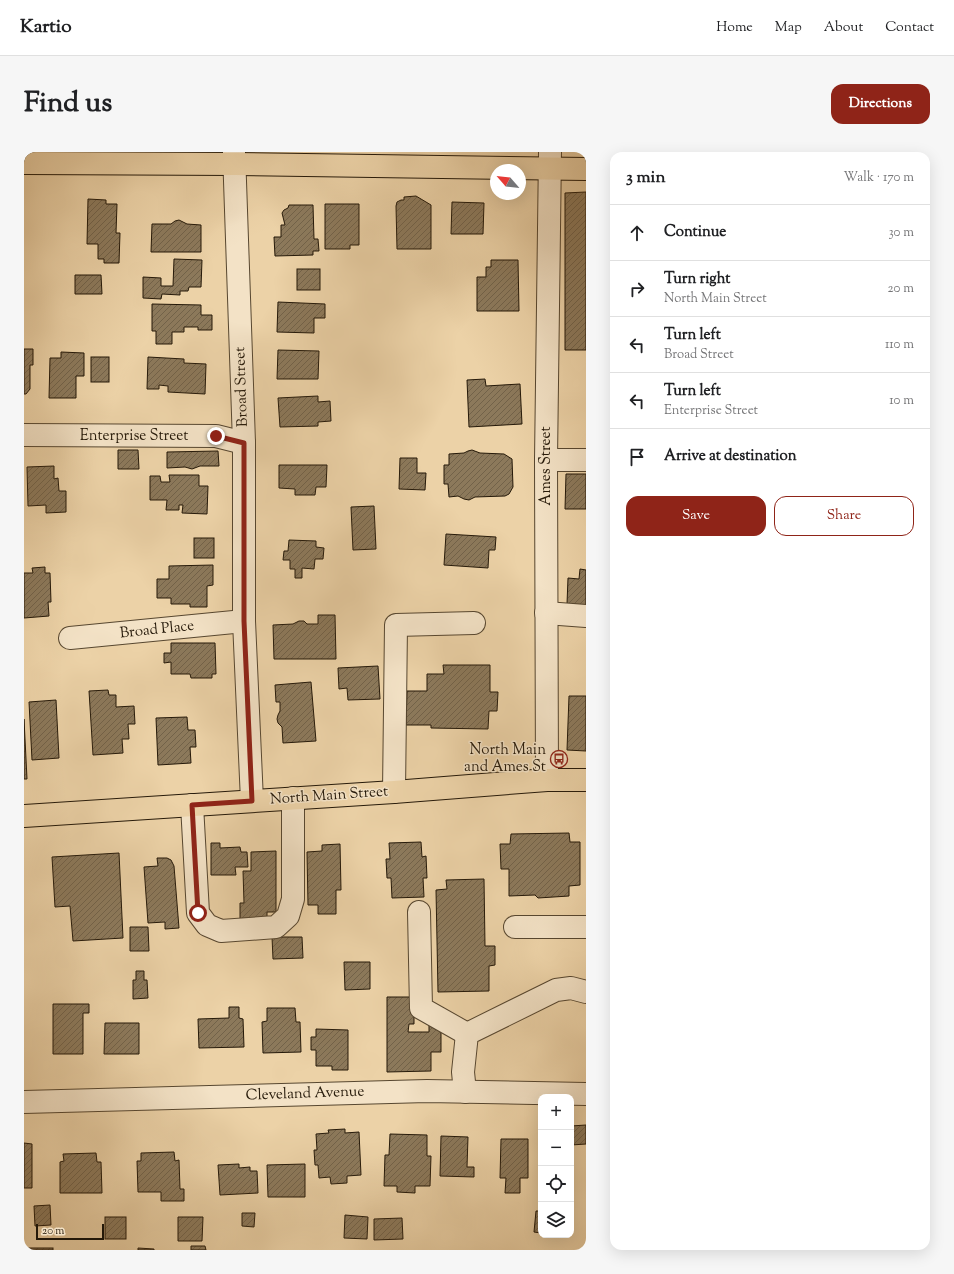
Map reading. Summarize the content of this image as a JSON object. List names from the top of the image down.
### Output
{
  "streets": {
    "main road": ["North Main Street"],
    "street": [
      "Broad Street",
      "Enterprise Street",
      "Ames Street",
      "Broad Place",
      "Cleveland Avenue"
    ]
  },
  "crossings": [
    ["Broad Street", "Enterprise Street"],
    ["Broad Street", "Broad Place"],
    ["Broad Street", "North Main Street"],
    ["Ames Street", "North Main Street"]
  ],
  "places": {
    "bus stop": ["North Main and Ames St"]
  },
  "scale_bar": "20 m",
  "north": "top left",
  "page": {
    "header": "Kartio",
    "nav": [
      "Home",
      "Map",
      "About",
      "Contact"
    ],
    "title": "Find us",
    "buttons": [
      "Directions",
      ["Save", "Share"]
    ],
    "heading": ["3 min", "Walk · 170 m"],
    "list": [
      ["Continue", "30 m"],
      ["Turn right", "North Main Street", "20 m"],
      ["Turn left", "Broad Street", "110 m"],
      ["Turn left", "Enterprise Street", "10 m"],
      "Arrive at destination"
    ],
    "map_buttons": ["+", "−"],
    "scale": "20 m"
  }
}
